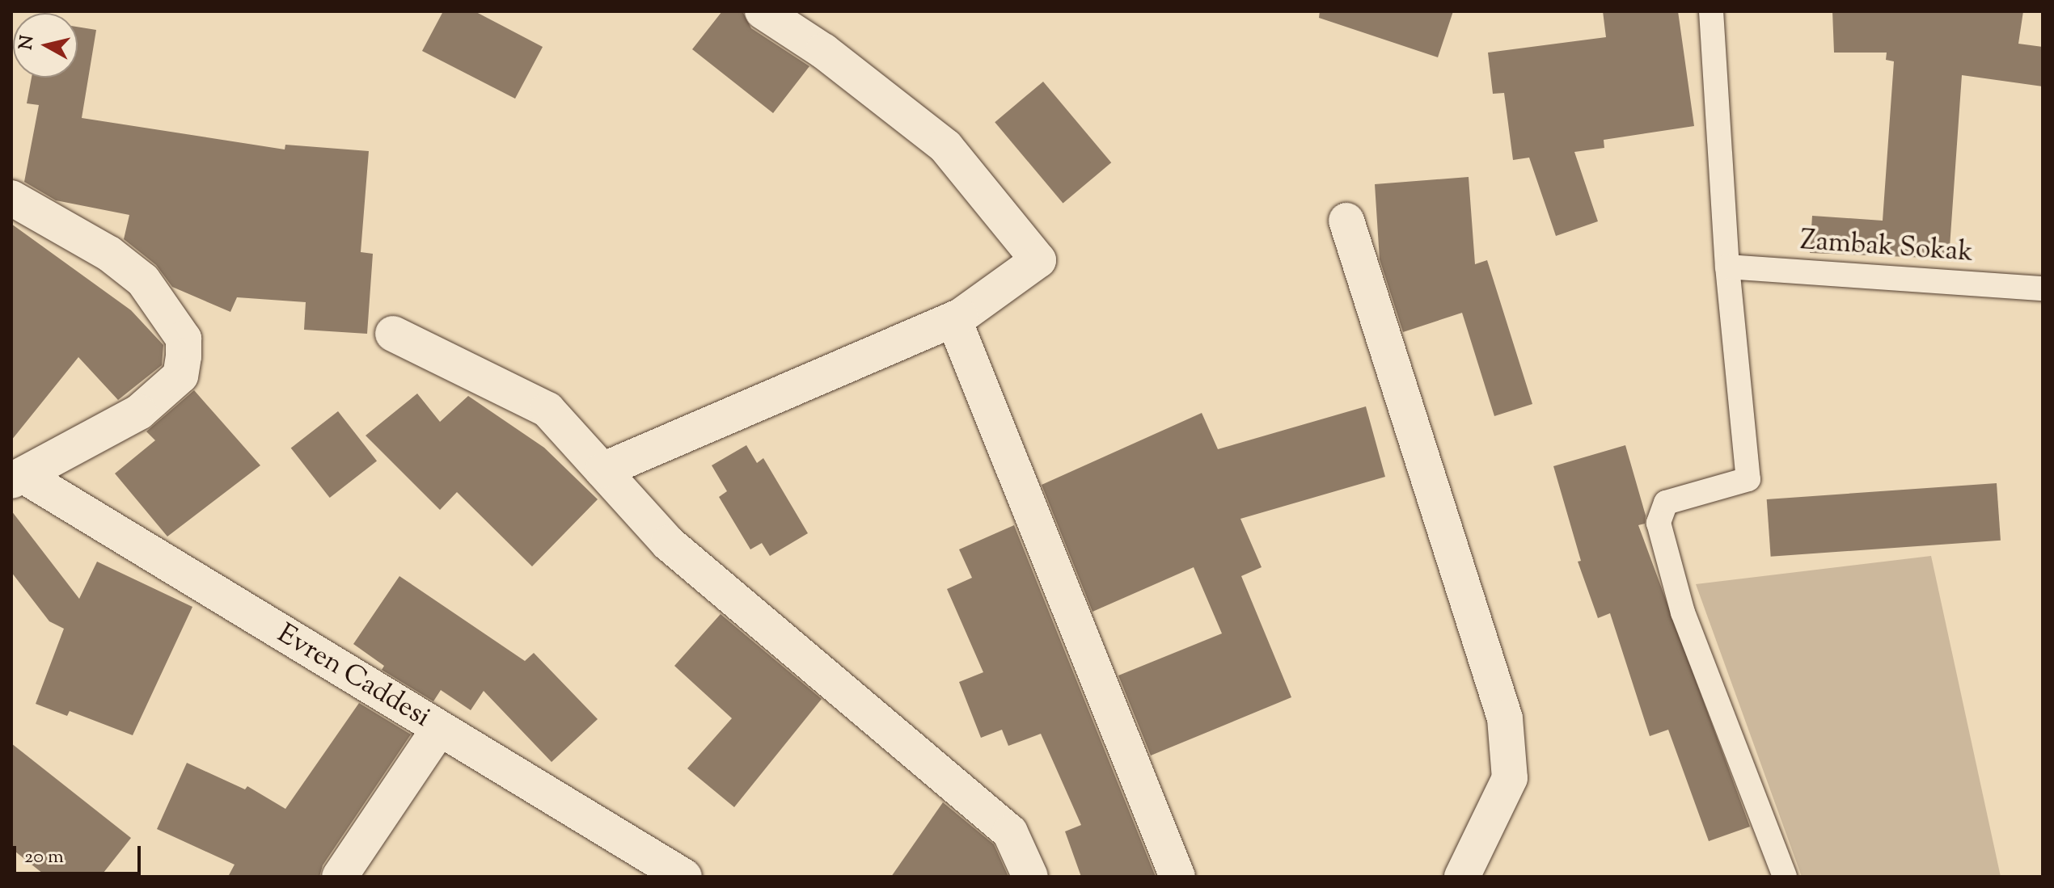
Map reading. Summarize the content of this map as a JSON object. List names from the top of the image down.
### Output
{
  "streets": {
    "street": ["Evren Caddesi"],
    "lane": ["Zambak Sokak"]
  },
  "scale_bar": "20 m",
  "north": "left"
}
